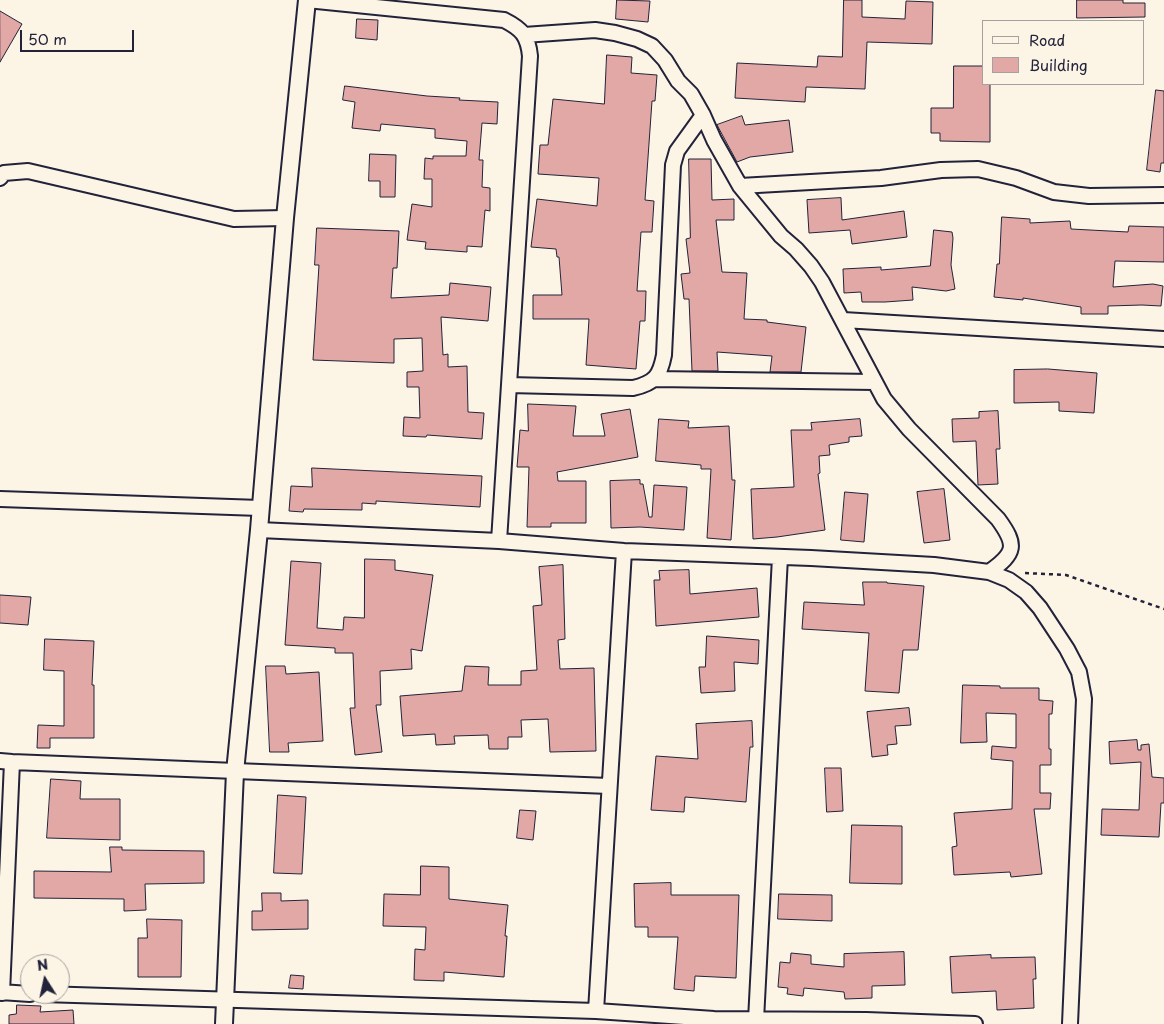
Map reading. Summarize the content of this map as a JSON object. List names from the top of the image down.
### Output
{
  "legend": ["Road", "Building"],
  "scale_bar": "50 m",
  "north": "top"
}
